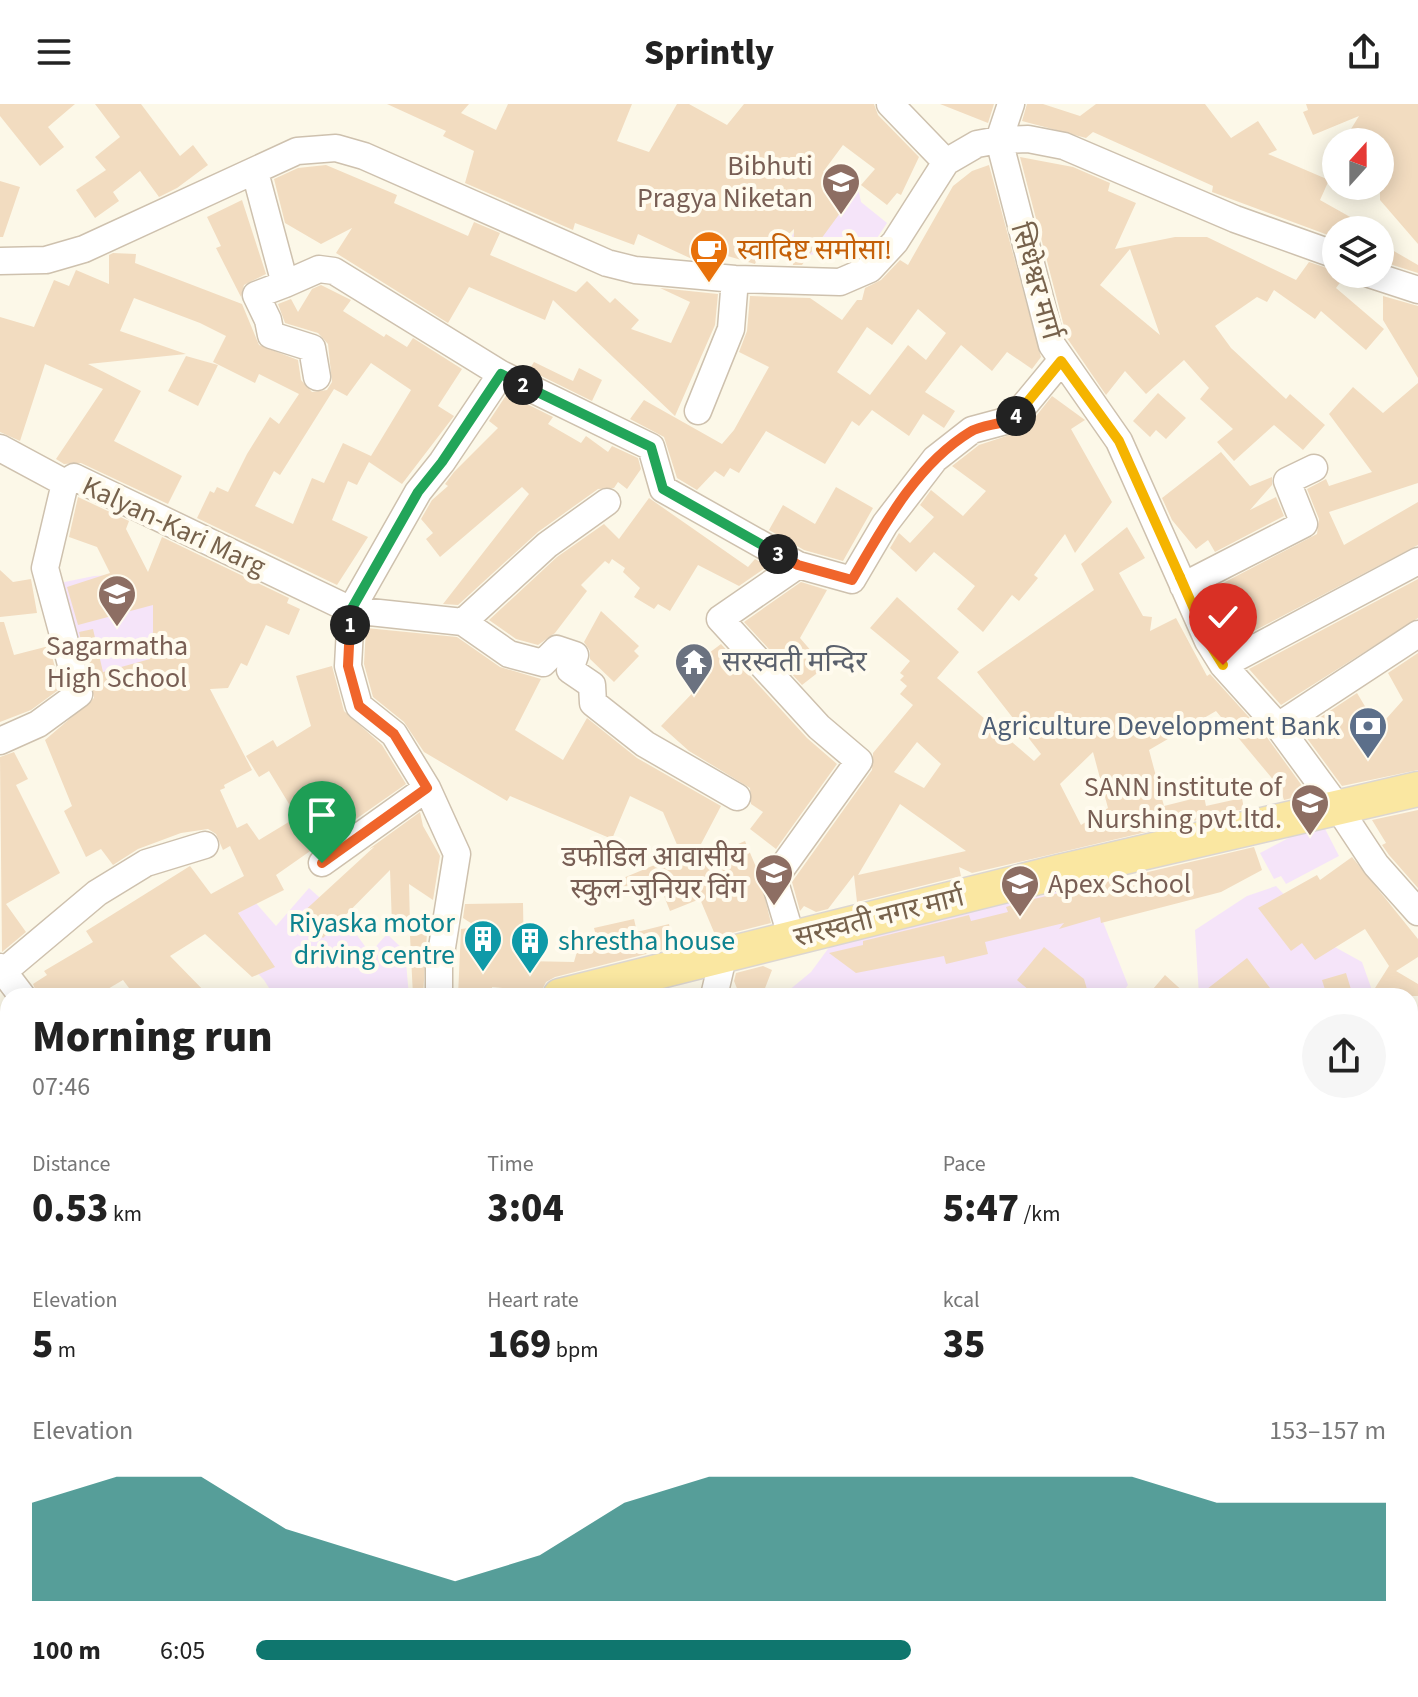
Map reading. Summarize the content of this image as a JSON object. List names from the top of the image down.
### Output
{
  "streets": {
    "main road": ["सरस्वती नगर मार्ग"],
    "street": ["सिधेश्वर मार्ग", "Kalyan-Kari Marg"]
  },
  "crossings": [
    ["सिधेश्वर मार्ग", "सरस्वती नगर मार्ग"]
  ],
  "places": {
    "school or university": [
      "Bibhuti Pragya Niketan",
      "Sagarmatha High School",
      "SANN institute of Nurshing pvt.ltd.",
      "डफोडिल आवासीय स्कुल-जुनियर विंग",
      "Apex School"
    ],
    "cafe": ["स्वादिष्ट समोसा!"],
    "temple": ["सरस्वती मन्दिर"],
    "bank": ["Agriculture Development Bank"],
    "building": ["Riyaska motor driving centre", "shrestha house"]
  },
  "north": "top",
  "page": {
    "header": "Sprintly",
    "pins": [
      "2",
      "4",
      "3",
      "1"
    ],
    "heading": ["Morning run", "07:46"],
    "stats": [
      ["Distance", "0.53 km"],
      ["Time", "3:04"],
      ["Pace", "5:47 /km"],
      ["Elevation", "5 m"],
      ["Heart rate", "169 bpm"],
      ["kcal", "35"]
    ],
    "chart": ["Elevation", "153–157 m"],
    "list": [
      {
        "name": "100 m",
        "note": "6:05"
      }
    ]
  }
}
